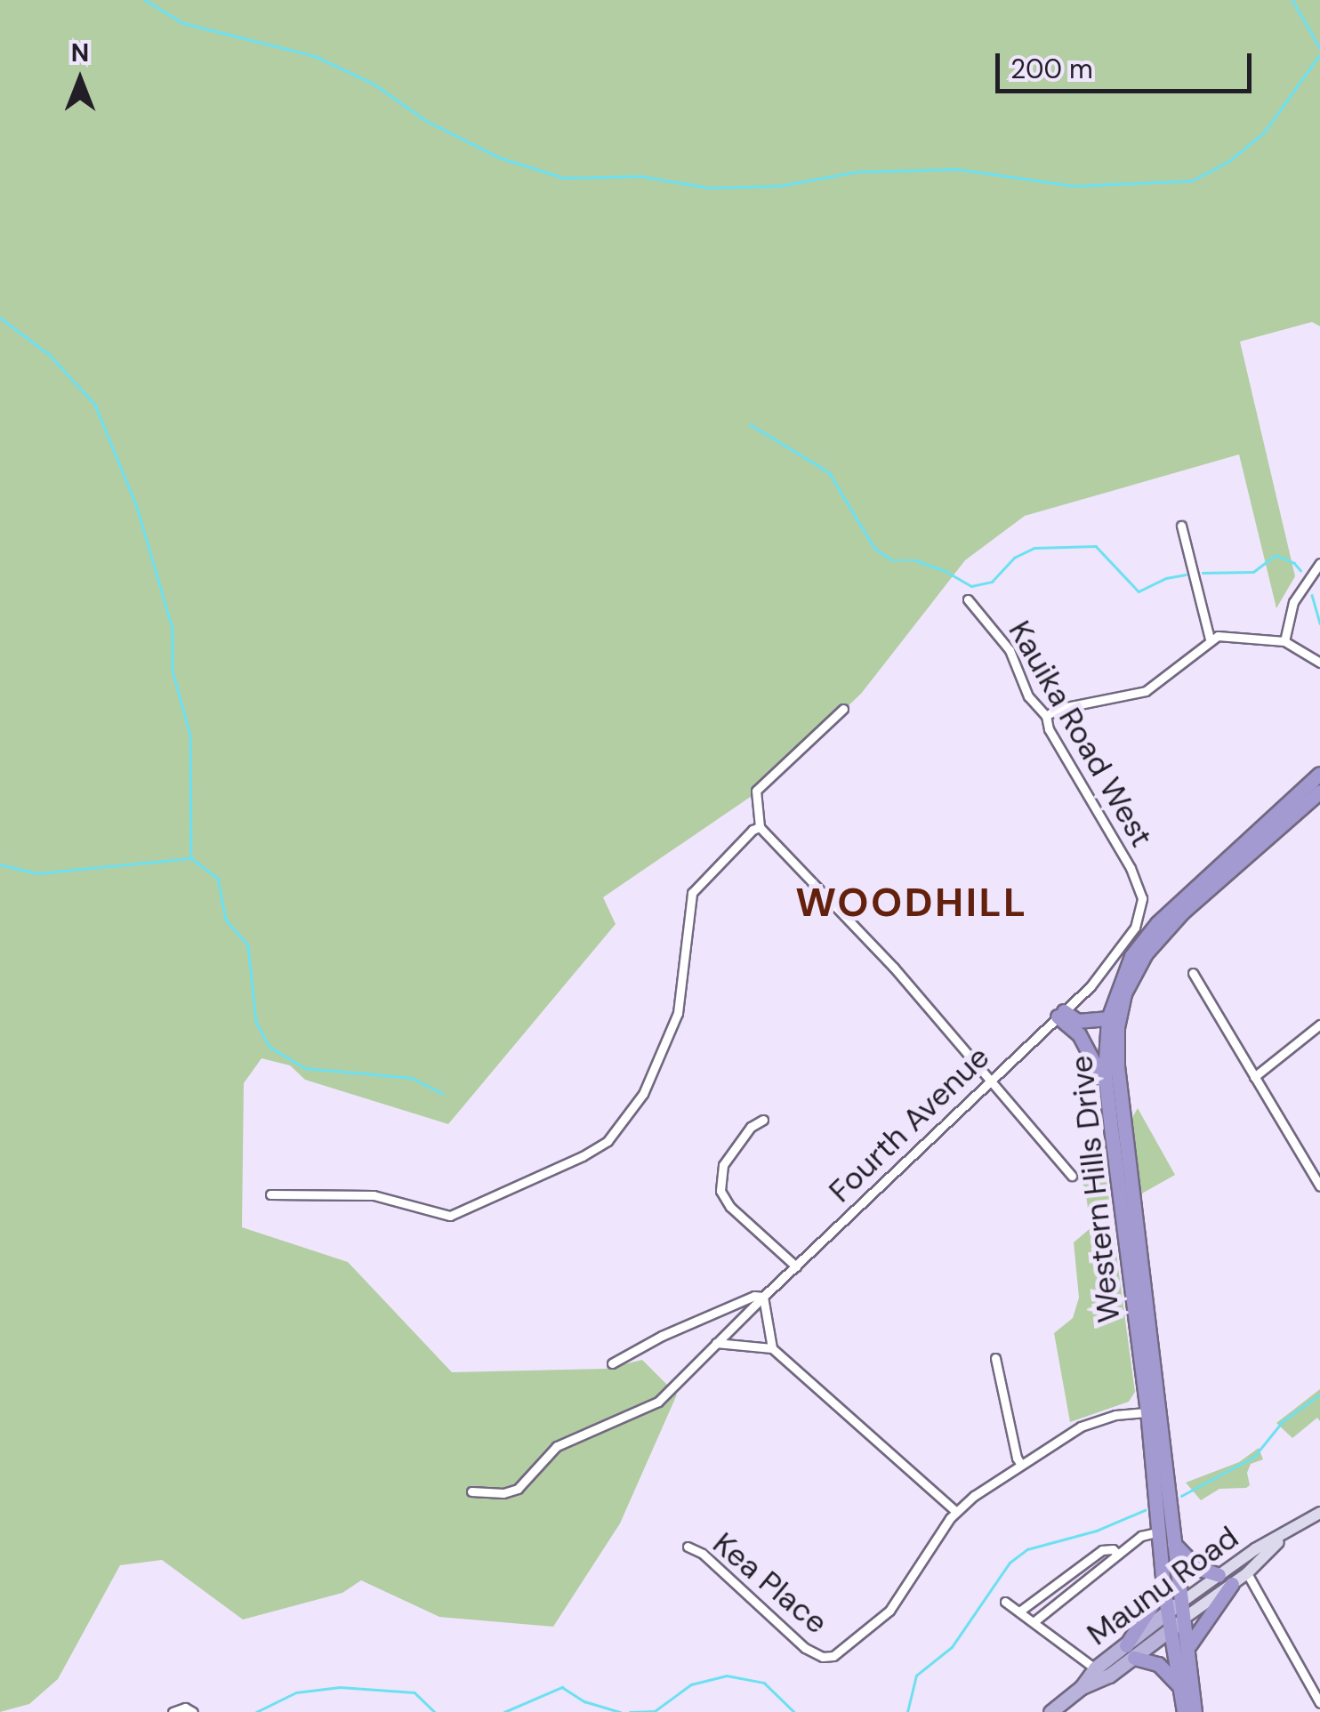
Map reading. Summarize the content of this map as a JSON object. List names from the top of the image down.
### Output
{
  "streets": {
    "highway": ["Western Hills Drive"],
    "main road": ["Maunu Road"],
    "street": ["Kauika Road West", "Fourth Avenue", "Kea Place"]
  },
  "crossings": [
    ["Kauika Road West", "Fourth Avenue"],
    ["Western Hills Drive", "Maunu Road"]
  ],
  "districts": ["WOODHILL"],
  "scale_bar": "200 m",
  "north": "top"
}
